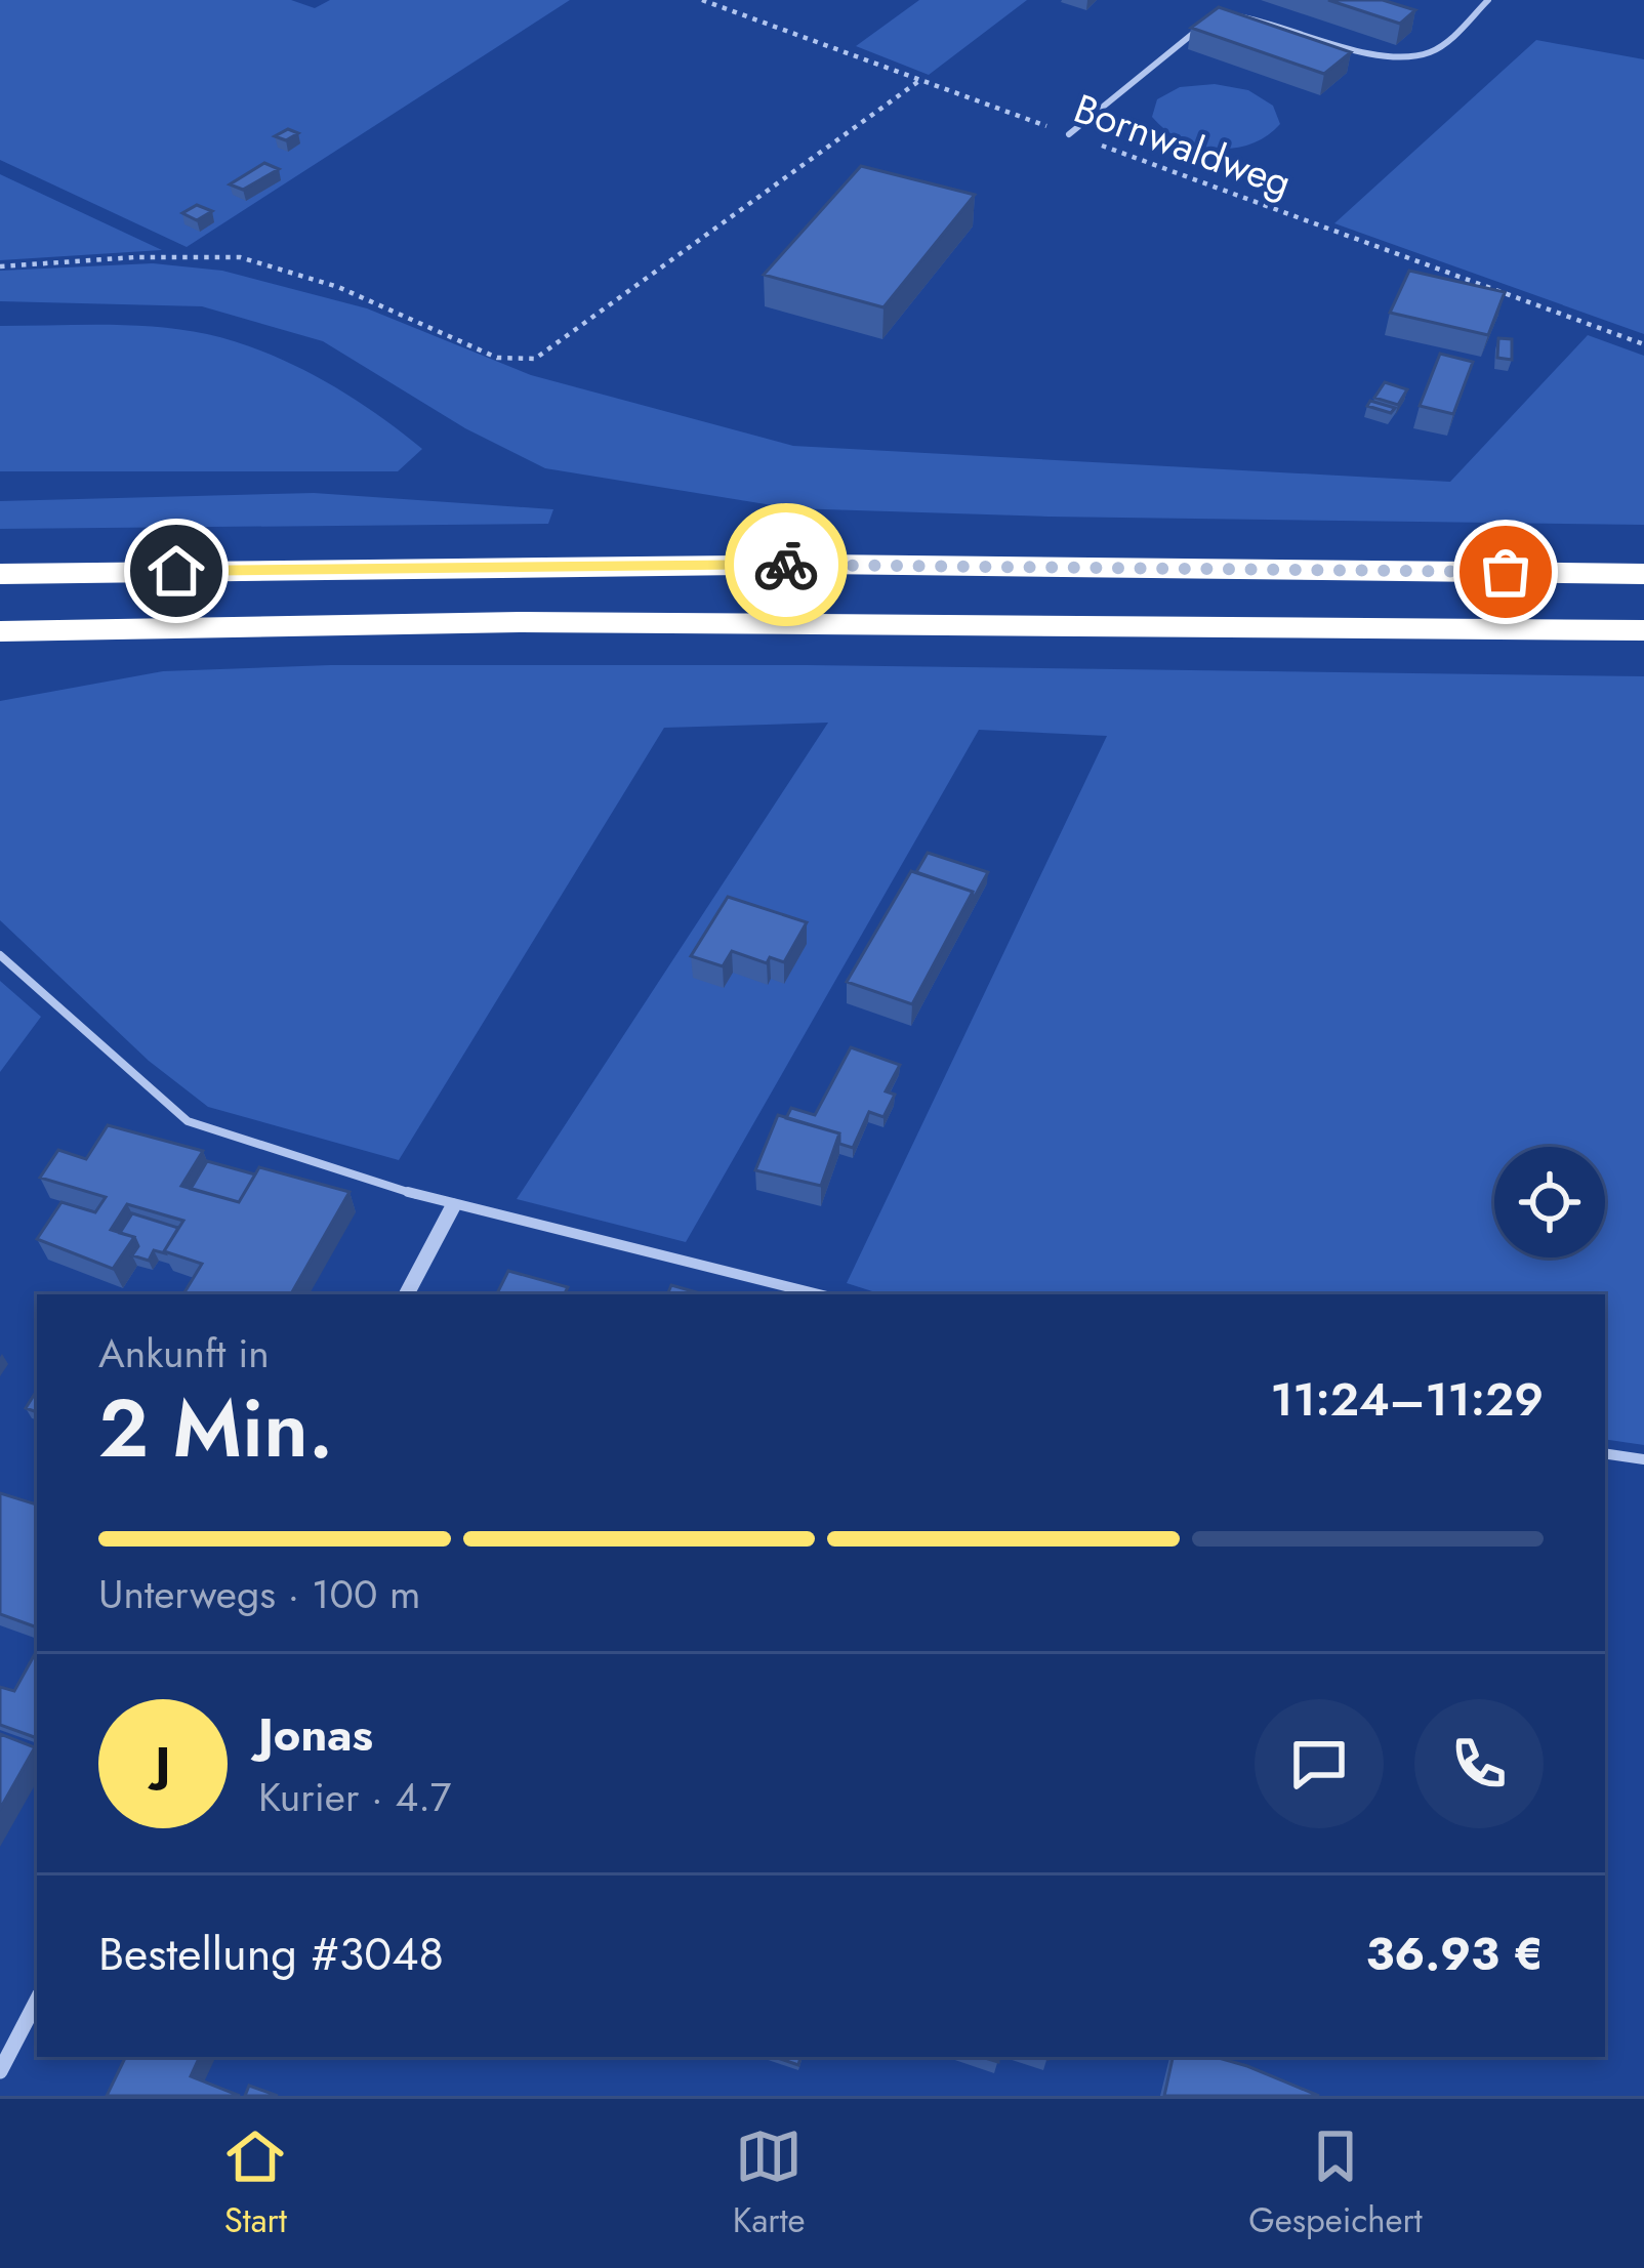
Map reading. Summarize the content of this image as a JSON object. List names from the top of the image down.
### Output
{
  "streets": {
    "path": ["Bornwaldweg"]
  },
  "page": {
    "heading": ["2 Min.", "Ankunft in", "11:24–11:29"],
    "panel": [
      "Jonas",
      "Kurier · 4.7",
      "Bestellung #3048",
      "36.93 €"
    ],
    "bar": "Unterwegs · 100 m",
    "round": "J",
    "tabs": ["Start", "Karte", "Gespeichert"]
  }
}
